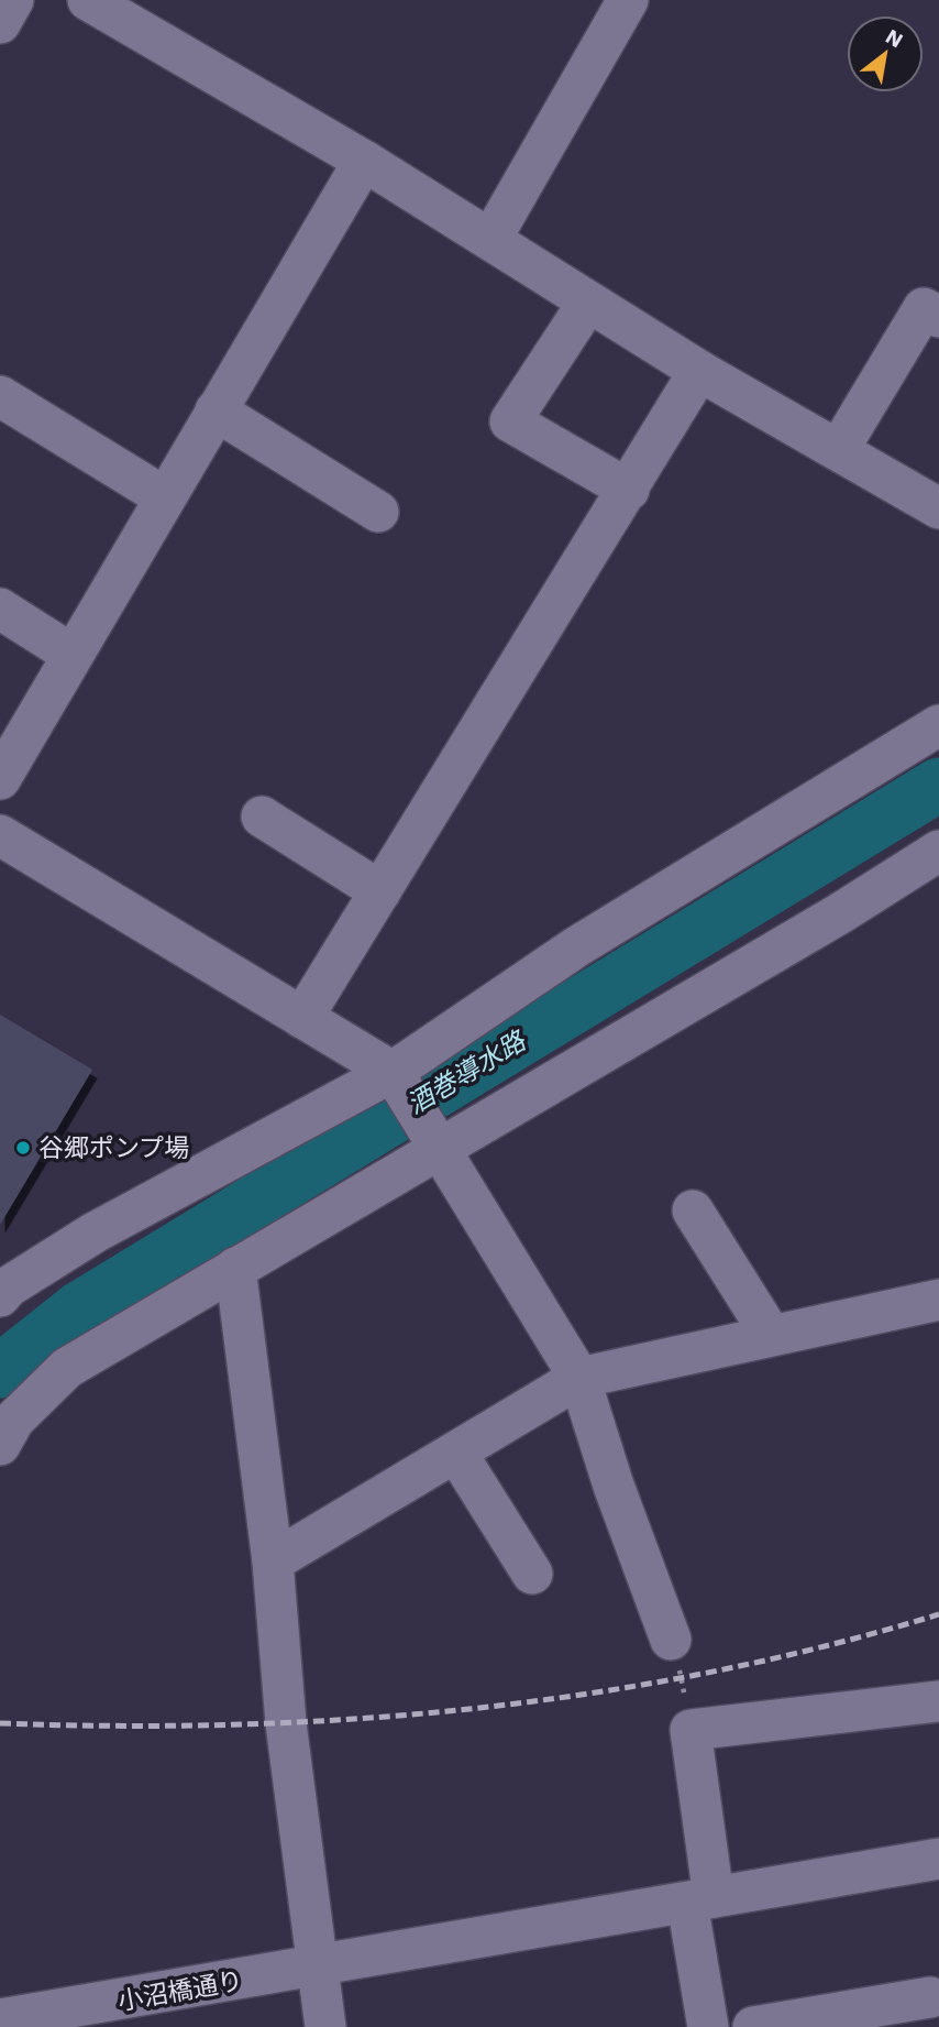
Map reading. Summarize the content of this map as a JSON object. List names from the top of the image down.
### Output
{
  "streets": {
    "street": ["小沼橋通り"]
  },
  "water": ["酒巻導水路"],
  "places": ["谷郷ポンプ場"],
  "north": "top right"
}
